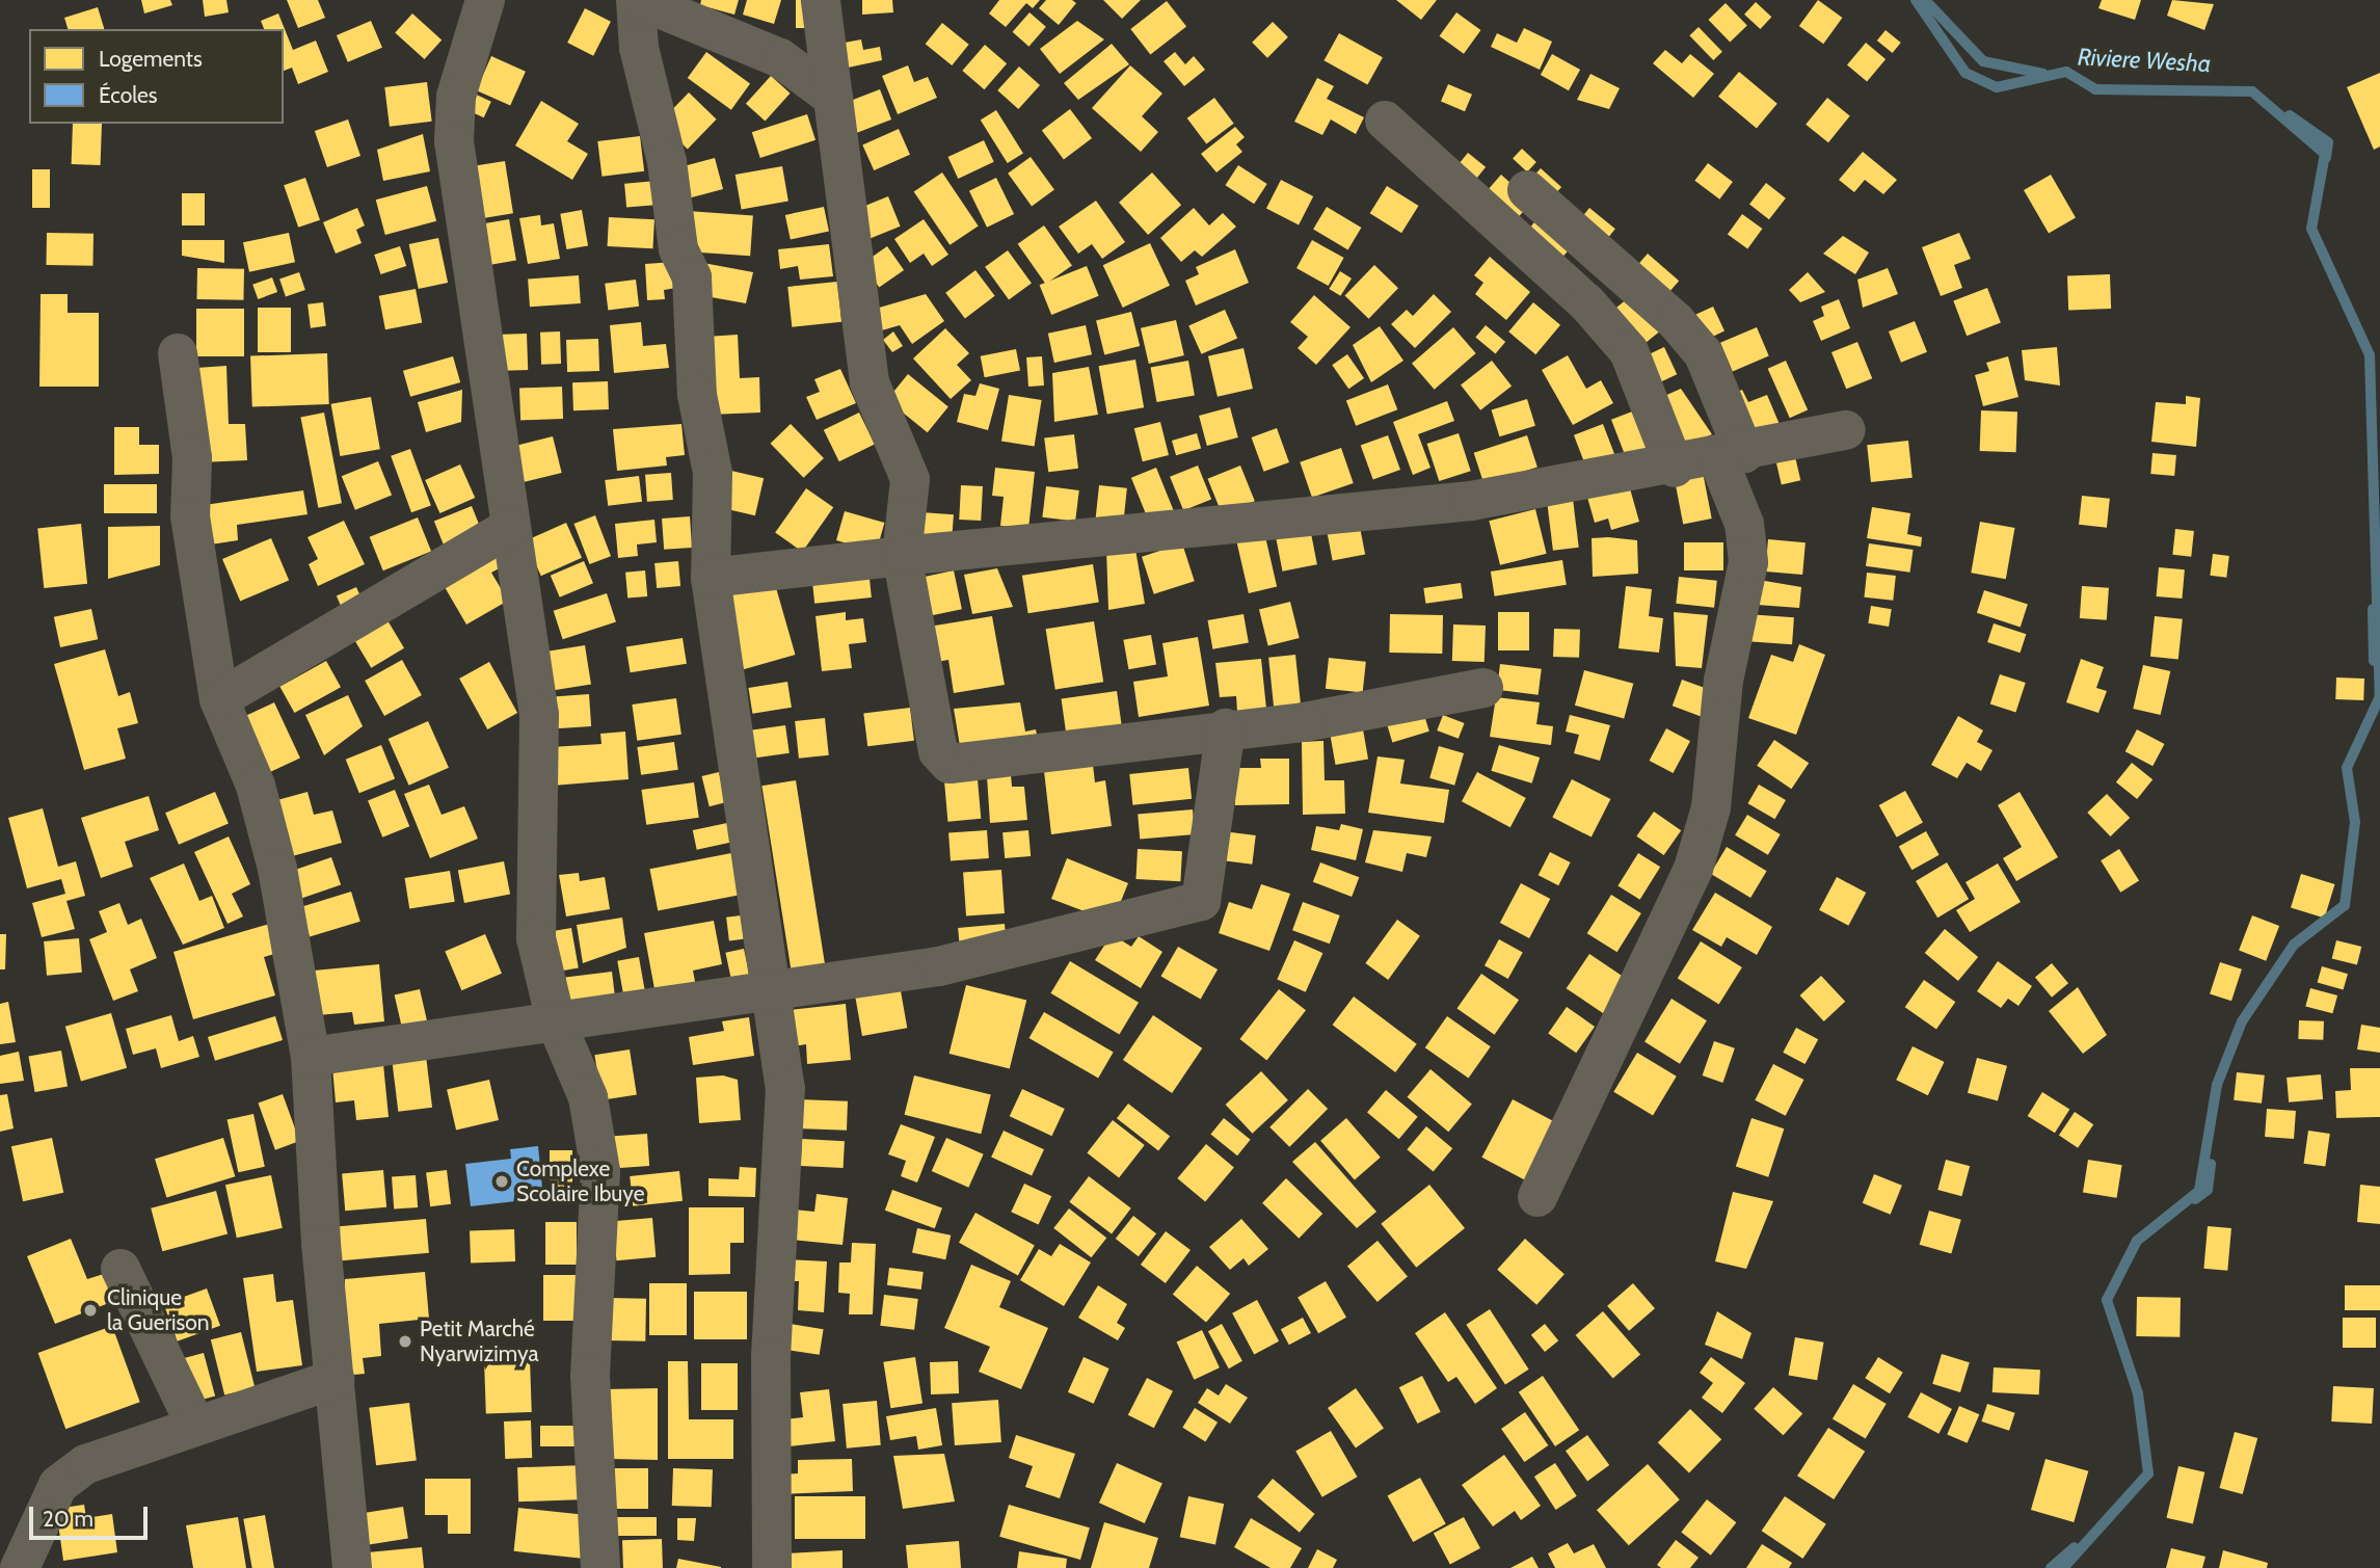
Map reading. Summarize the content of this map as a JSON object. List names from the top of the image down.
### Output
{
  "water": ["Riviere Wesha"],
  "places": ["Complexe Scolaire Ibuye", "Clinique la Guerison", "Petit Marché Nyarwizimya"],
  "legend": ["Logements", "Écoles"],
  "scale_bar": "20 m"
}
